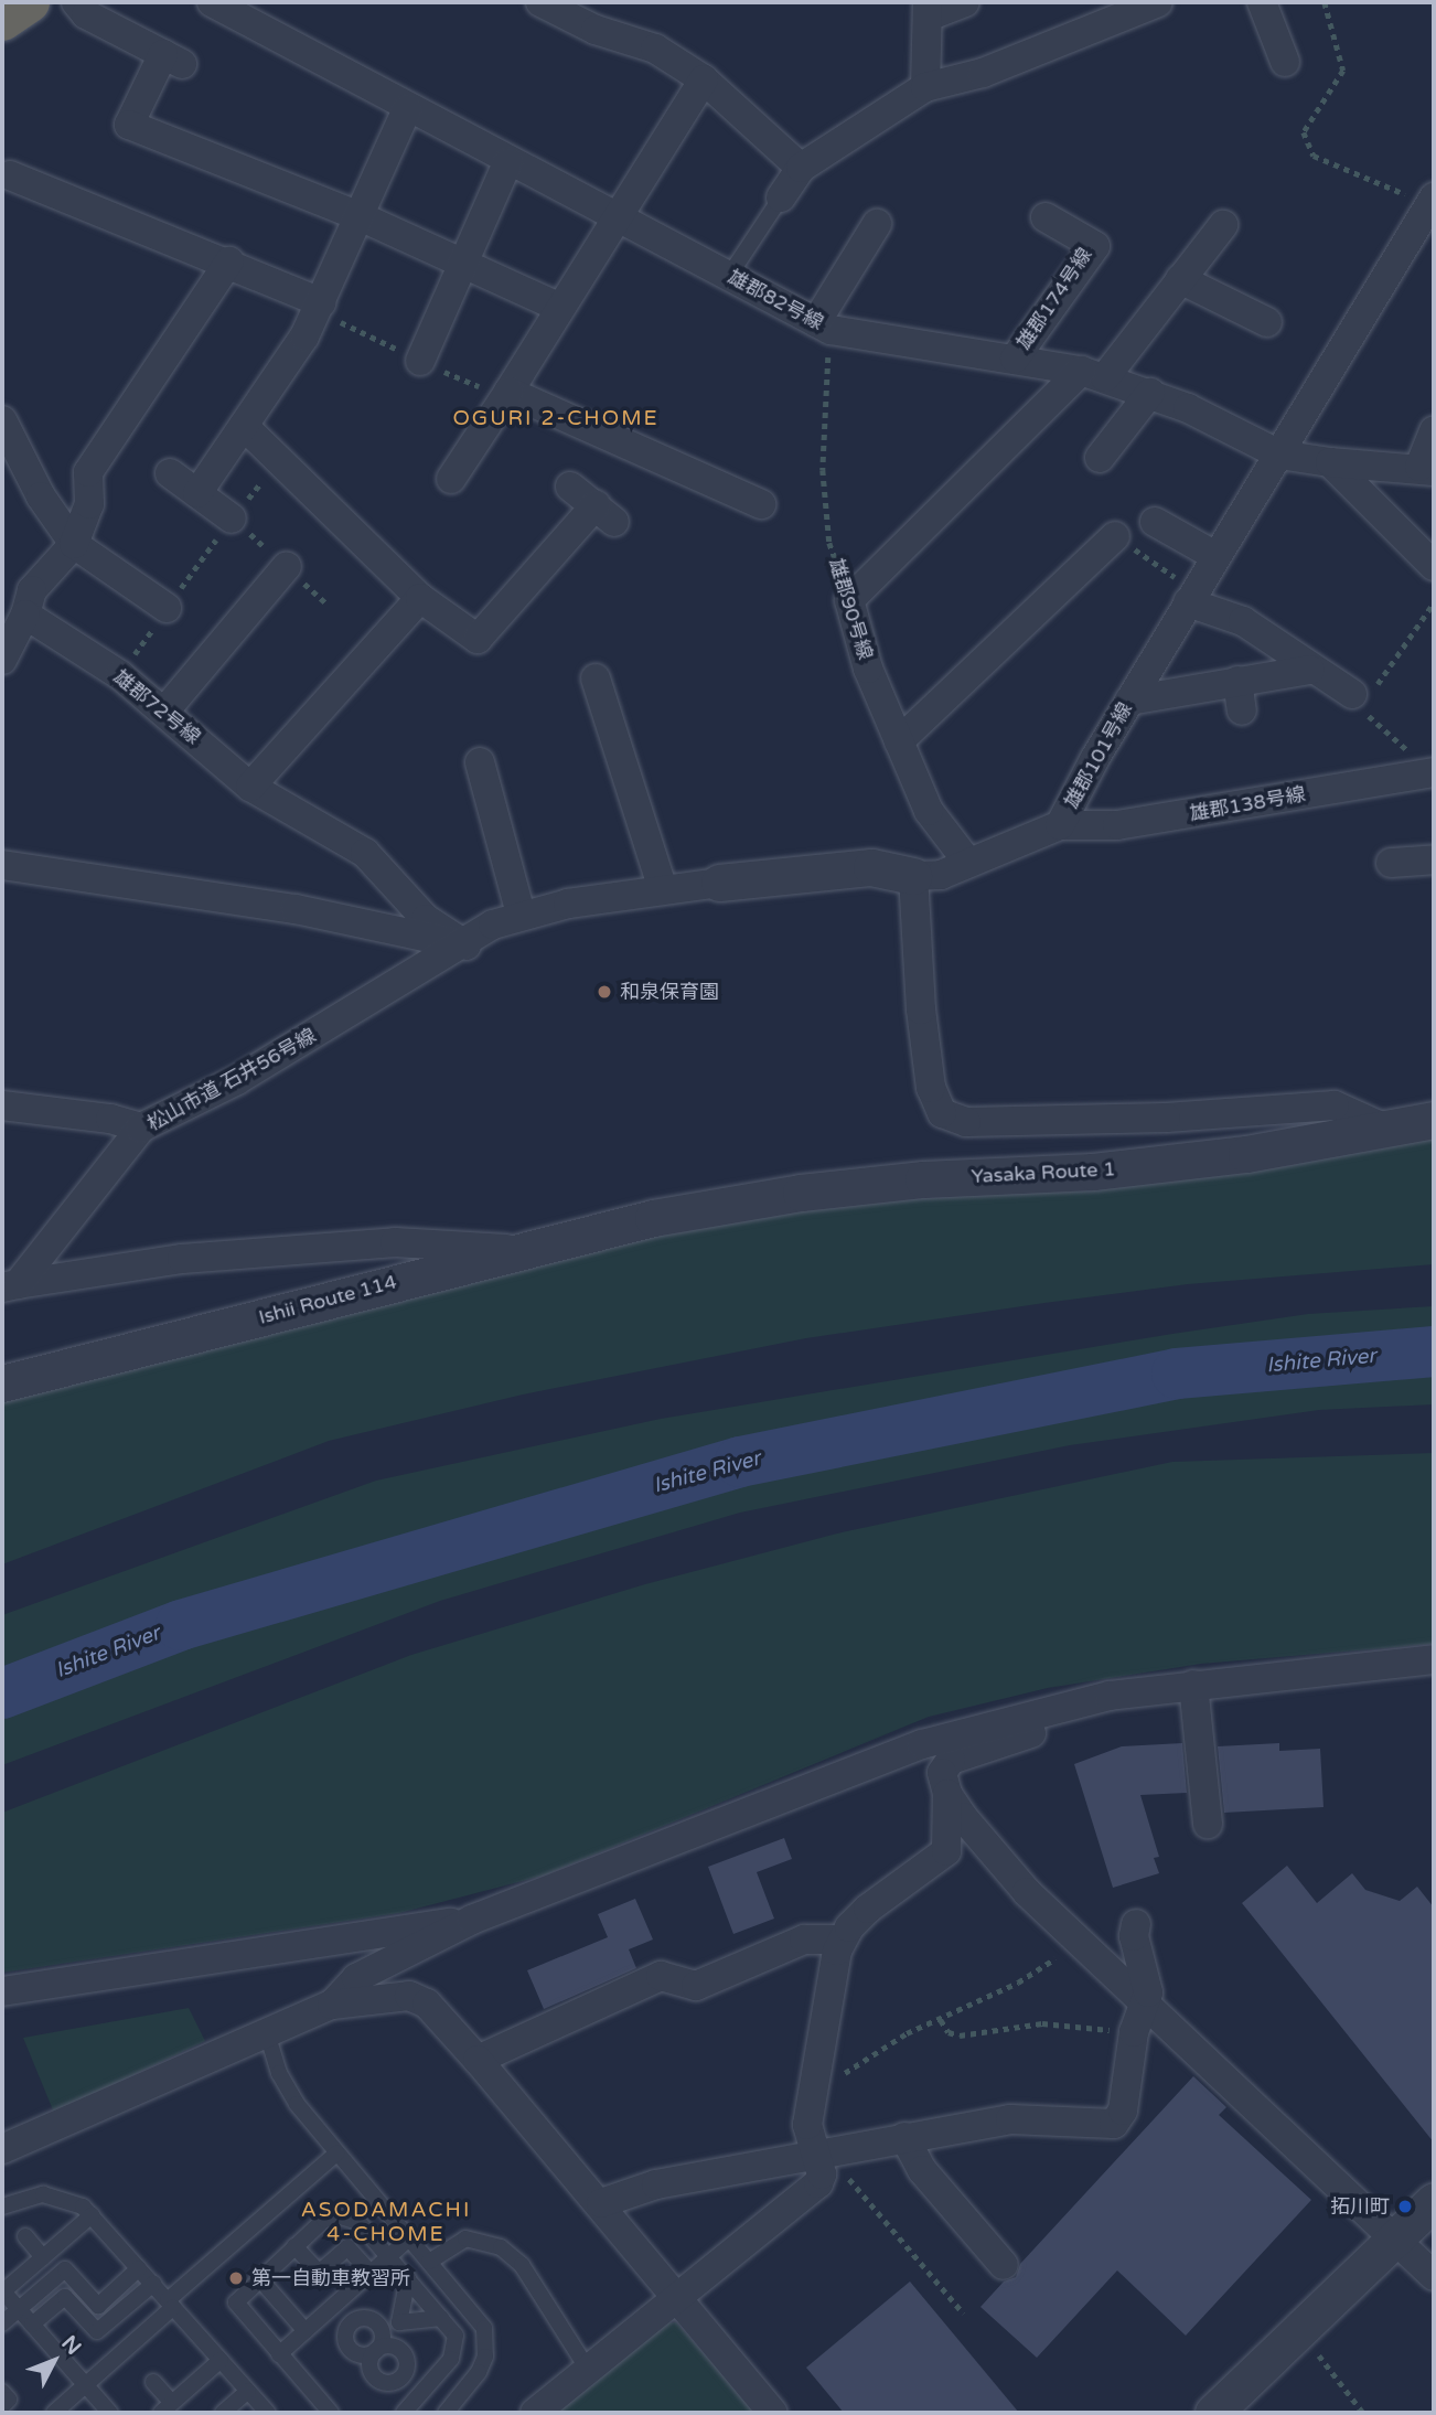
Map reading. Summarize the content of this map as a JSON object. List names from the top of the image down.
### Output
{
  "streets": {
    "street": [
      "雄郡174号線",
      "雄郡82号線",
      "雄郡90号線",
      "雄郡72号線",
      "雄郡101号線",
      "雄郡138号線",
      "松山市道 石井56号線",
      "Yasaka Route 1",
      "Ishii Route 114"
    ]
  },
  "crossings": [
    ["雄郡174号線", "雄郡82号線"],
    ["雄郡82号線", "雄郡90号線"],
    ["雄郡82号線", "雄郡101号線"],
    ["雄郡90号線", "雄郡101号線"],
    ["雄郡72号線", "松山市道 石井56号線"],
    ["雄郡101号線", "雄郡138号線"],
    ["Yasaka Route 1", "Ishii Route 114"]
  ],
  "districts": ["OGURI 2-CHOME", "ASODAMACHI 4-CHOME"],
  "water": ["Ishite River"],
  "places": ["和泉保育園", "拓川町", "第一自動車教習所"],
  "north": "top right"
}
